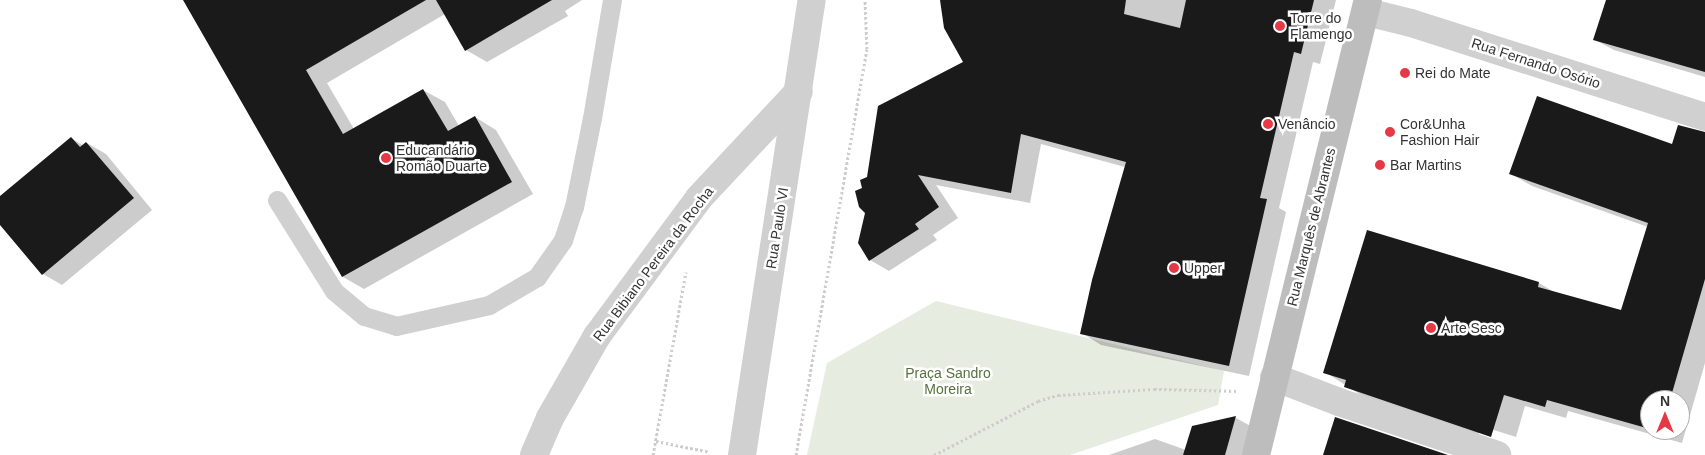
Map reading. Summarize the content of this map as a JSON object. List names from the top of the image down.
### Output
{
  "streets": {
    "street": [
      "Rua Fernando Osório",
      "Rua Marquês de Abrantes",
      "Rua Paulo VI",
      "Rua Bibiano Pereira da Rocha"
    ]
  },
  "crossings": [
    ["Rua Fernando Osório", "Rua Marquês de Abrantes"],
    ["Rua Paulo VI", "Rua Bibiano Pereira da Rocha"]
  ],
  "parks": ["Praça Sandro Moreira"],
  "places": [
    "Torre do Flamengo",
    "Rei do Mate",
    "Venâncio",
    "Cor&Unha Fashion Hair",
    "Educandário Romão Duarte",
    "Bar Martins",
    "Upper",
    "Arte Sesc"
  ],
  "north": "top"
}
